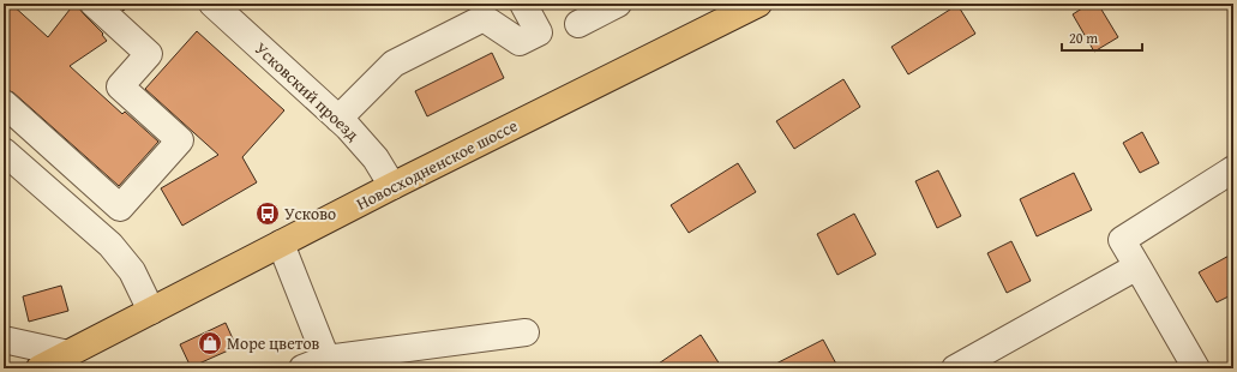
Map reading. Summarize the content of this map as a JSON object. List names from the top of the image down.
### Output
{
  "streets": {
    "main road": ["Новосходненское шоссе"],
    "street": ["Усковский проезд"]
  },
  "crossings": [
    ["Усковский проезд", "Новосходненское шоссе"]
  ],
  "places": {
    "bus stop": ["Усково"],
    "shop": ["Море цветов"]
  },
  "scale_bar": "20 m"
}
